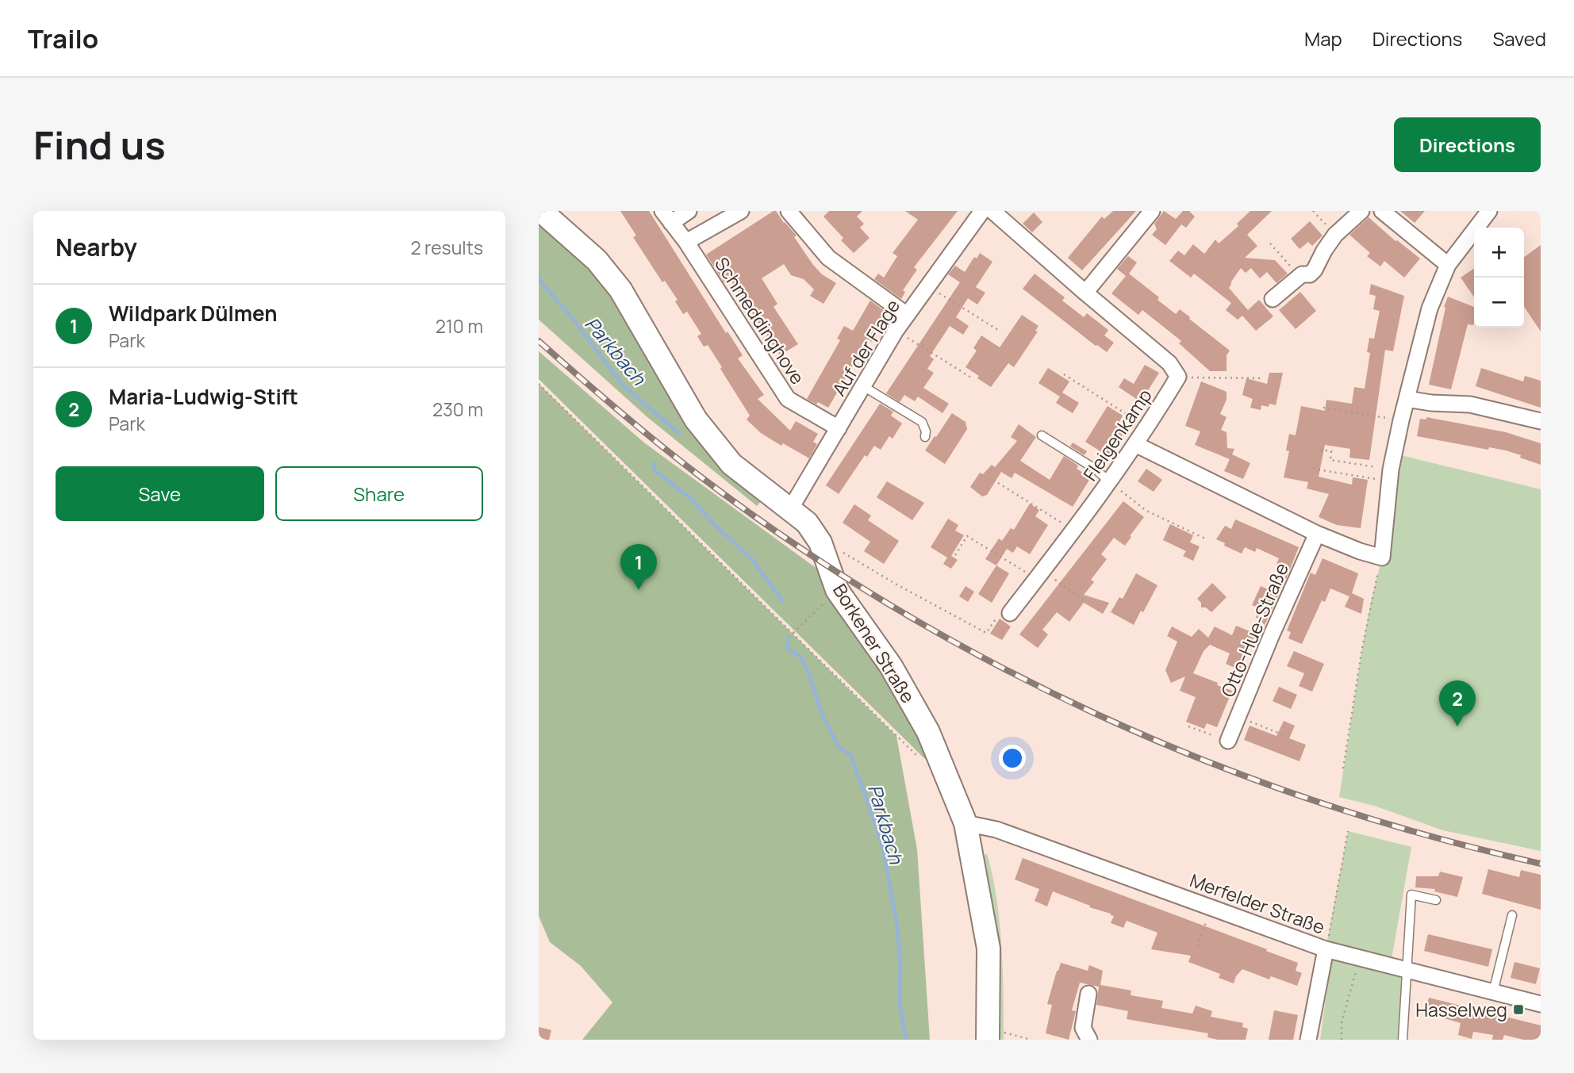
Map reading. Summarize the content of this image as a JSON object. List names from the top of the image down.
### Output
{
  "streets": {
    "street": [
      "Schmeddinghove",
      "Auf der Flage",
      "Fleigenkamp",
      "Otto-Hue-Straße",
      "Borkener Straße",
      "Merfelder Straße"
    ]
  },
  "crossings": [
    ["Schmeddinghove", "Auf der Flage"],
    ["Auf der Flage", "Borkener Straße"],
    ["Borkener Straße", "Merfelder Straße"]
  ],
  "water": ["Parkbach"],
  "places": {
    "transit": ["Hasselweg"]
  },
  "page": {
    "header": "Trailo",
    "nav": ["Map", "Directions", "Saved"],
    "buttons": [
      "Directions",
      ["Save", "Share"]
    ],
    "title": "Find us",
    "heading": ["Nearby", "2 results"],
    "map_buttons": ["+", "−"],
    "list": [
      {
        "mark": "1",
        "name": "Wildpark Dülmen",
        "note": "Park",
        "value": "210 m"
      },
      {
        "mark": "2",
        "name": "Maria-Ludwig-Stift",
        "note": "Park",
        "value": "230 m"
      }
    ],
    "pins": ["1", "2"]
  }
}
